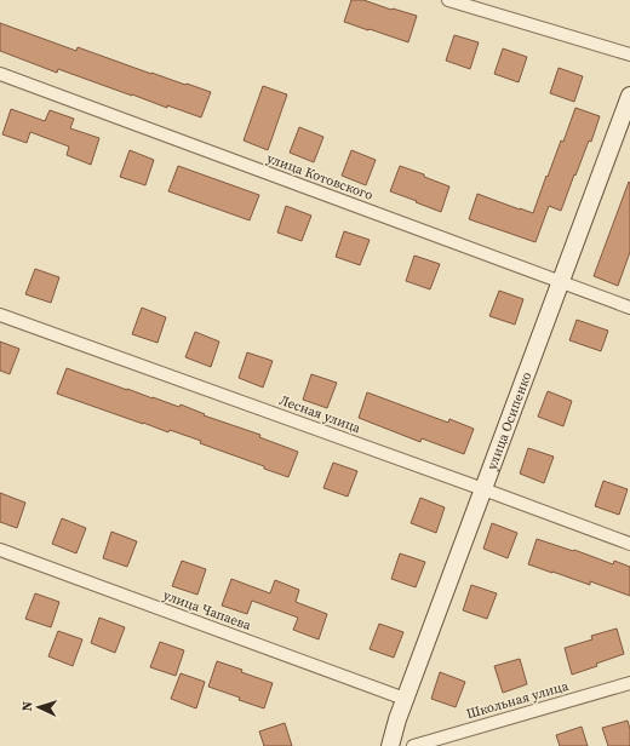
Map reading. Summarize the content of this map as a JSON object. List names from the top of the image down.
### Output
{
  "streets": {
    "street": [
      "улица Котовского",
      "Лесная улица",
      "улица Осипенко",
      "улица Чапаева",
      "Школьная улица"
    ]
  },
  "crossings": [
    ["улица Котовского", "улица Осипенко"],
    ["Лесная улица", "улица Осипенко"],
    ["улица Осипенко", "улица Чапаева"]
  ],
  "north": "left"
}
